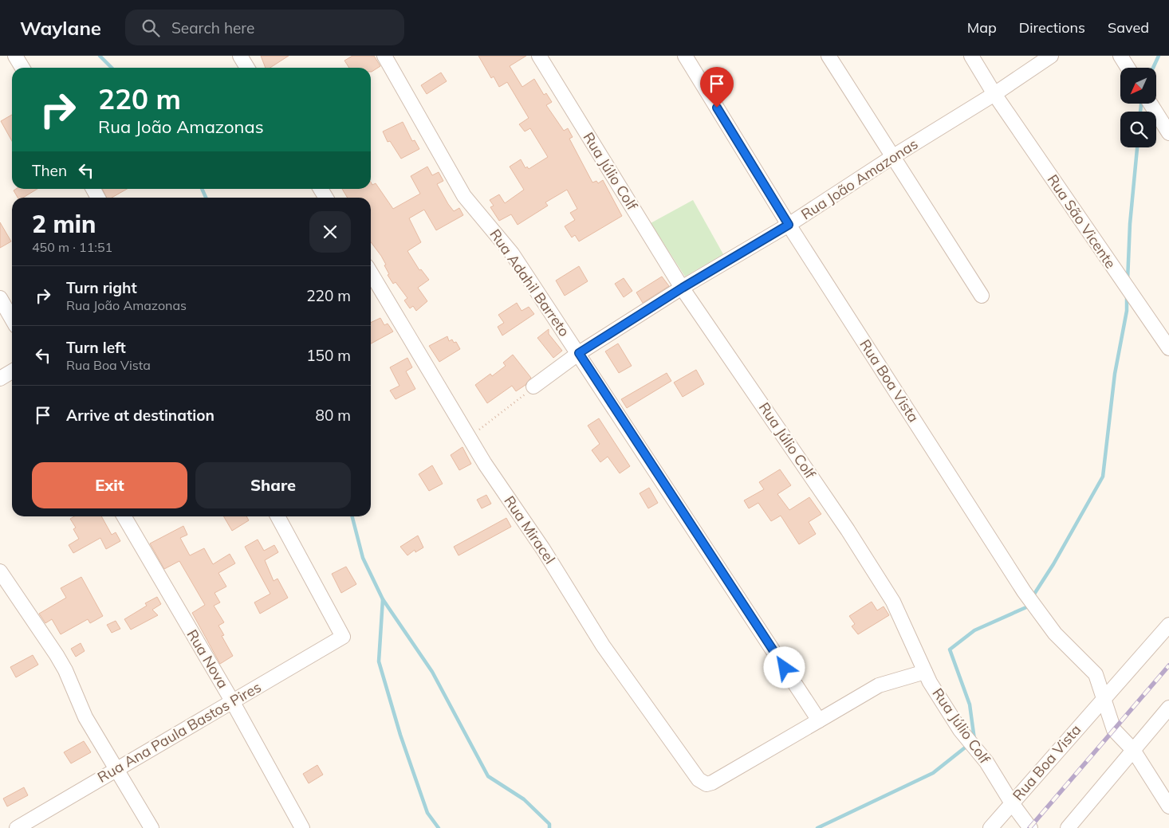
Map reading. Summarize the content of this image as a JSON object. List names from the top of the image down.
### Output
{
  "streets": {
    "street": [
      "Rua Júlio Colf",
      "Rua João Amazonas",
      "Rua São Vicente",
      "Rua Adahil Barreto",
      "Rua Boa Vista",
      "Rua Miracel",
      "Rua Nova",
      "Rua Ana Paula Bastos Pires"
    ]
  },
  "crossings": [
    ["Rua Júlio Colf", "Rua João Amazonas"],
    ["Rua Júlio Colf", "Rua Boa Vista"],
    ["Rua João Amazonas", "Rua São Vicente"],
    ["Rua João Amazonas", "Rua Adahil Barreto"],
    ["Rua João Amazonas", "Rua Boa Vista"],
    ["Rua Adahil Barreto", "Rua Miracel"],
    ["Rua Nova", "Rua Ana Paula Bastos Pires"]
  ],
  "north": "bottom left",
  "page": {
    "header": "Waylane",
    "search": "Search here",
    "nav": ["Map", "Directions", "Saved"],
    "turn": ["220 m", "Rua João Amazonas"],
    "then": "Then",
    "heading": ["2 min", "450 m · 11:51"],
    "list": [
      {
        "name": "Turn right",
        "note": "Rua João Amazonas",
        "value": "220 m"
      },
      {
        "name": "Turn left",
        "note": "Rua Boa Vista",
        "value": "150 m"
      },
      {
        "name": "Arrive at destination",
        "value": "80 m"
      }
    ],
    "buttons": ["Exit", "Share"]
  }
}
